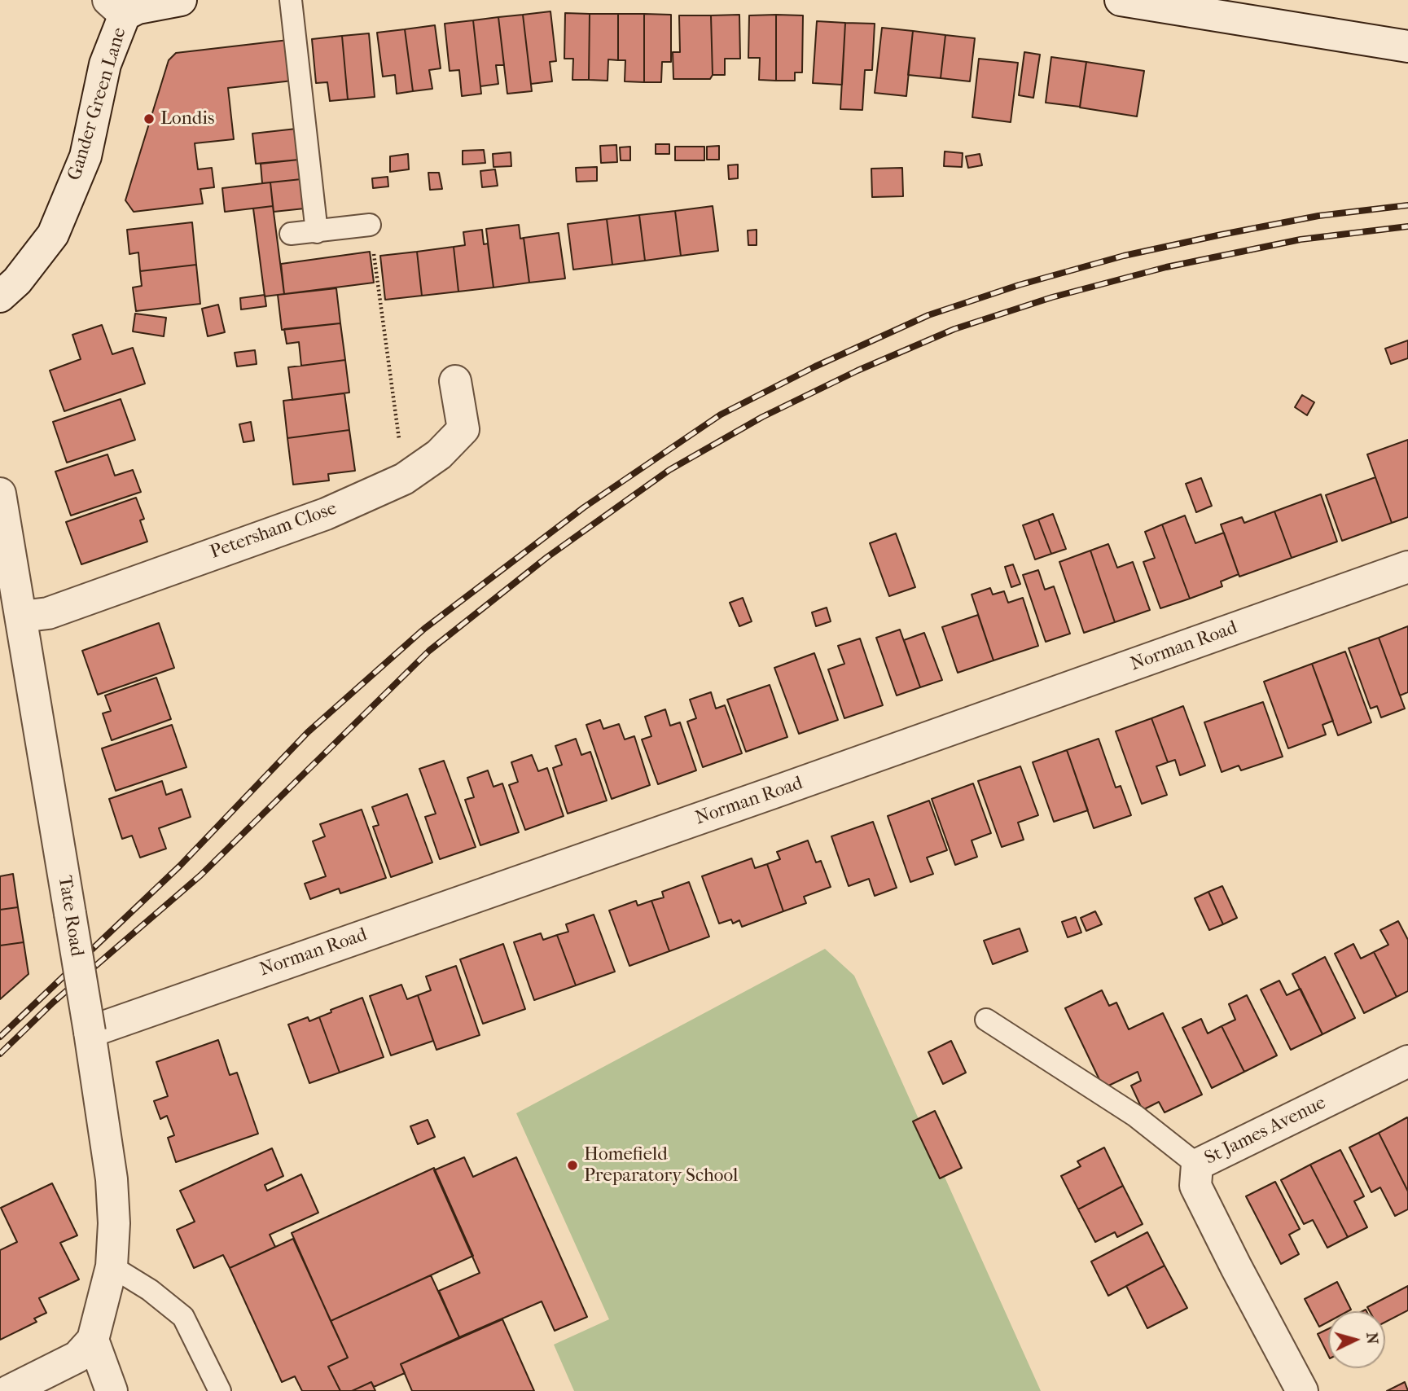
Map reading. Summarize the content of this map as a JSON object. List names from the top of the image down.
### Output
{
  "streets": {
    "street": [
      "Gander Green Lane",
      "Petersham Close",
      "Norman Road",
      "Tate Road",
      "St James Avenue"
    ]
  },
  "crossings": [
    ["Petersham Close", "Tate Road"],
    ["Norman Road", "Tate Road"]
  ],
  "places": ["Londis", "Homefield Preparatory School"],
  "north": "right"
}
